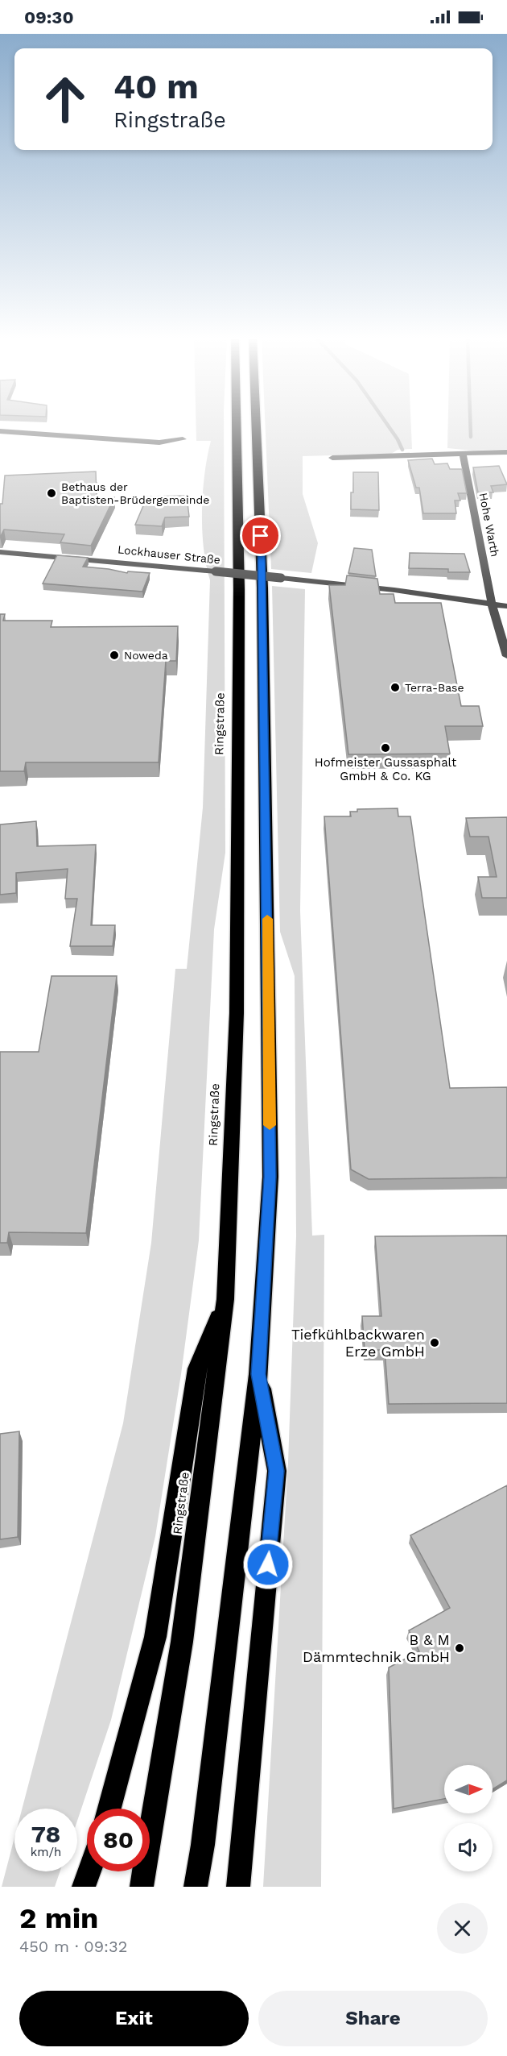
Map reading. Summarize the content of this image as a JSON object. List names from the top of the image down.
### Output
{
  "streets": {
    "highway": ["Ringstraße"],
    "street": ["Hohe Warth", "Lockhauser Straße"]
  },
  "crossings": [
    ["Hohe Warth", "Lockhauser Straße"]
  ],
  "places": [
    "Bethaus der Baptisten-Brüdergemeinde",
    "Noweda",
    "Terra-Base",
    "Hofmeister Gussasphalt GmbH & Co. KG",
    "Tiefkühlbackwaren Erze GmbH",
    "B & M Dämmtechnik GmbH"
  ],
  "north": "right",
  "page": {
    "status": "09:30",
    "turn": ["40 m", "Ringstraße"],
    "speed": "78 km/h",
    "limit": "80",
    "heading": ["2 min", "450 m · 09:32"],
    "buttons": ["Exit", "Share"]
  }
}
